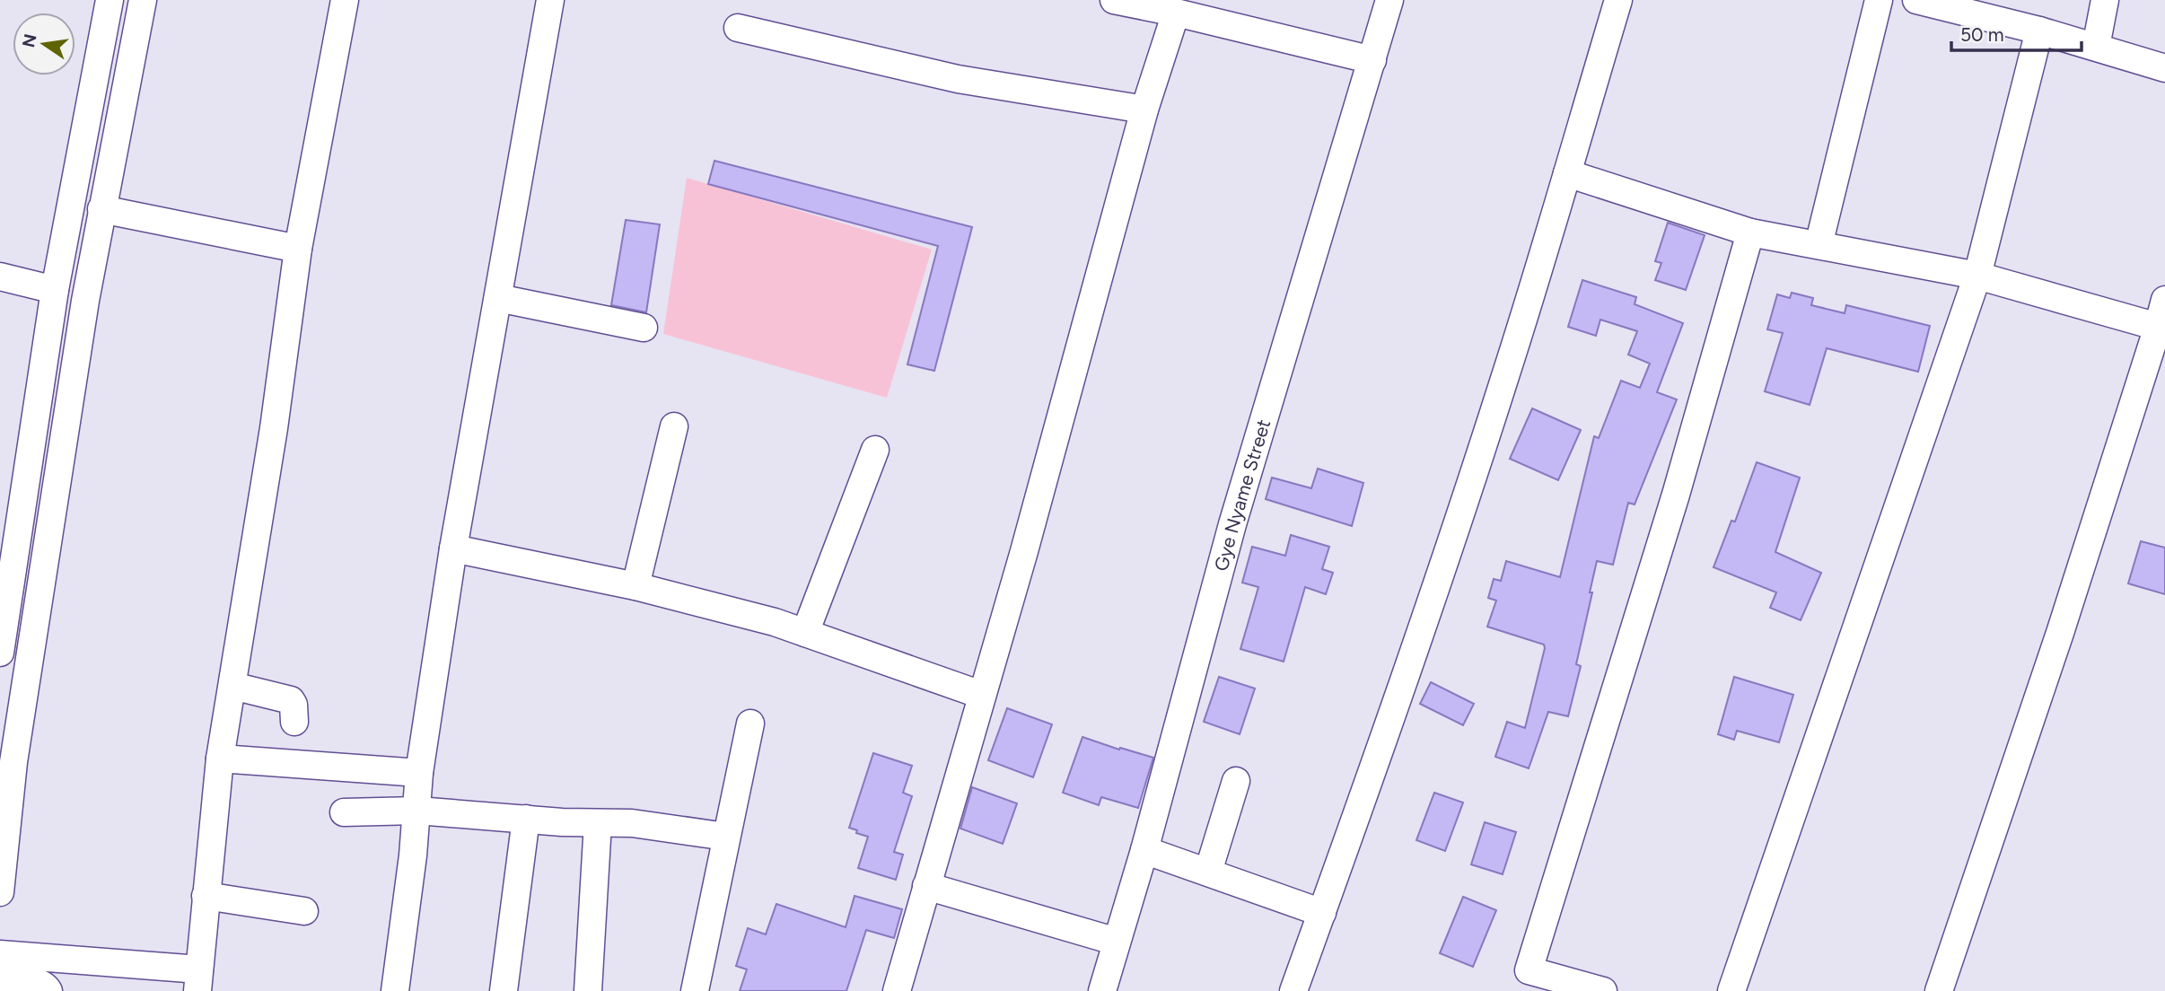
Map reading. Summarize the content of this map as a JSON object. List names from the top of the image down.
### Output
{
  "streets": {
    "street": ["Gye Nyame Street"]
  },
  "scale_bar": "50 m",
  "north": "left"
}
